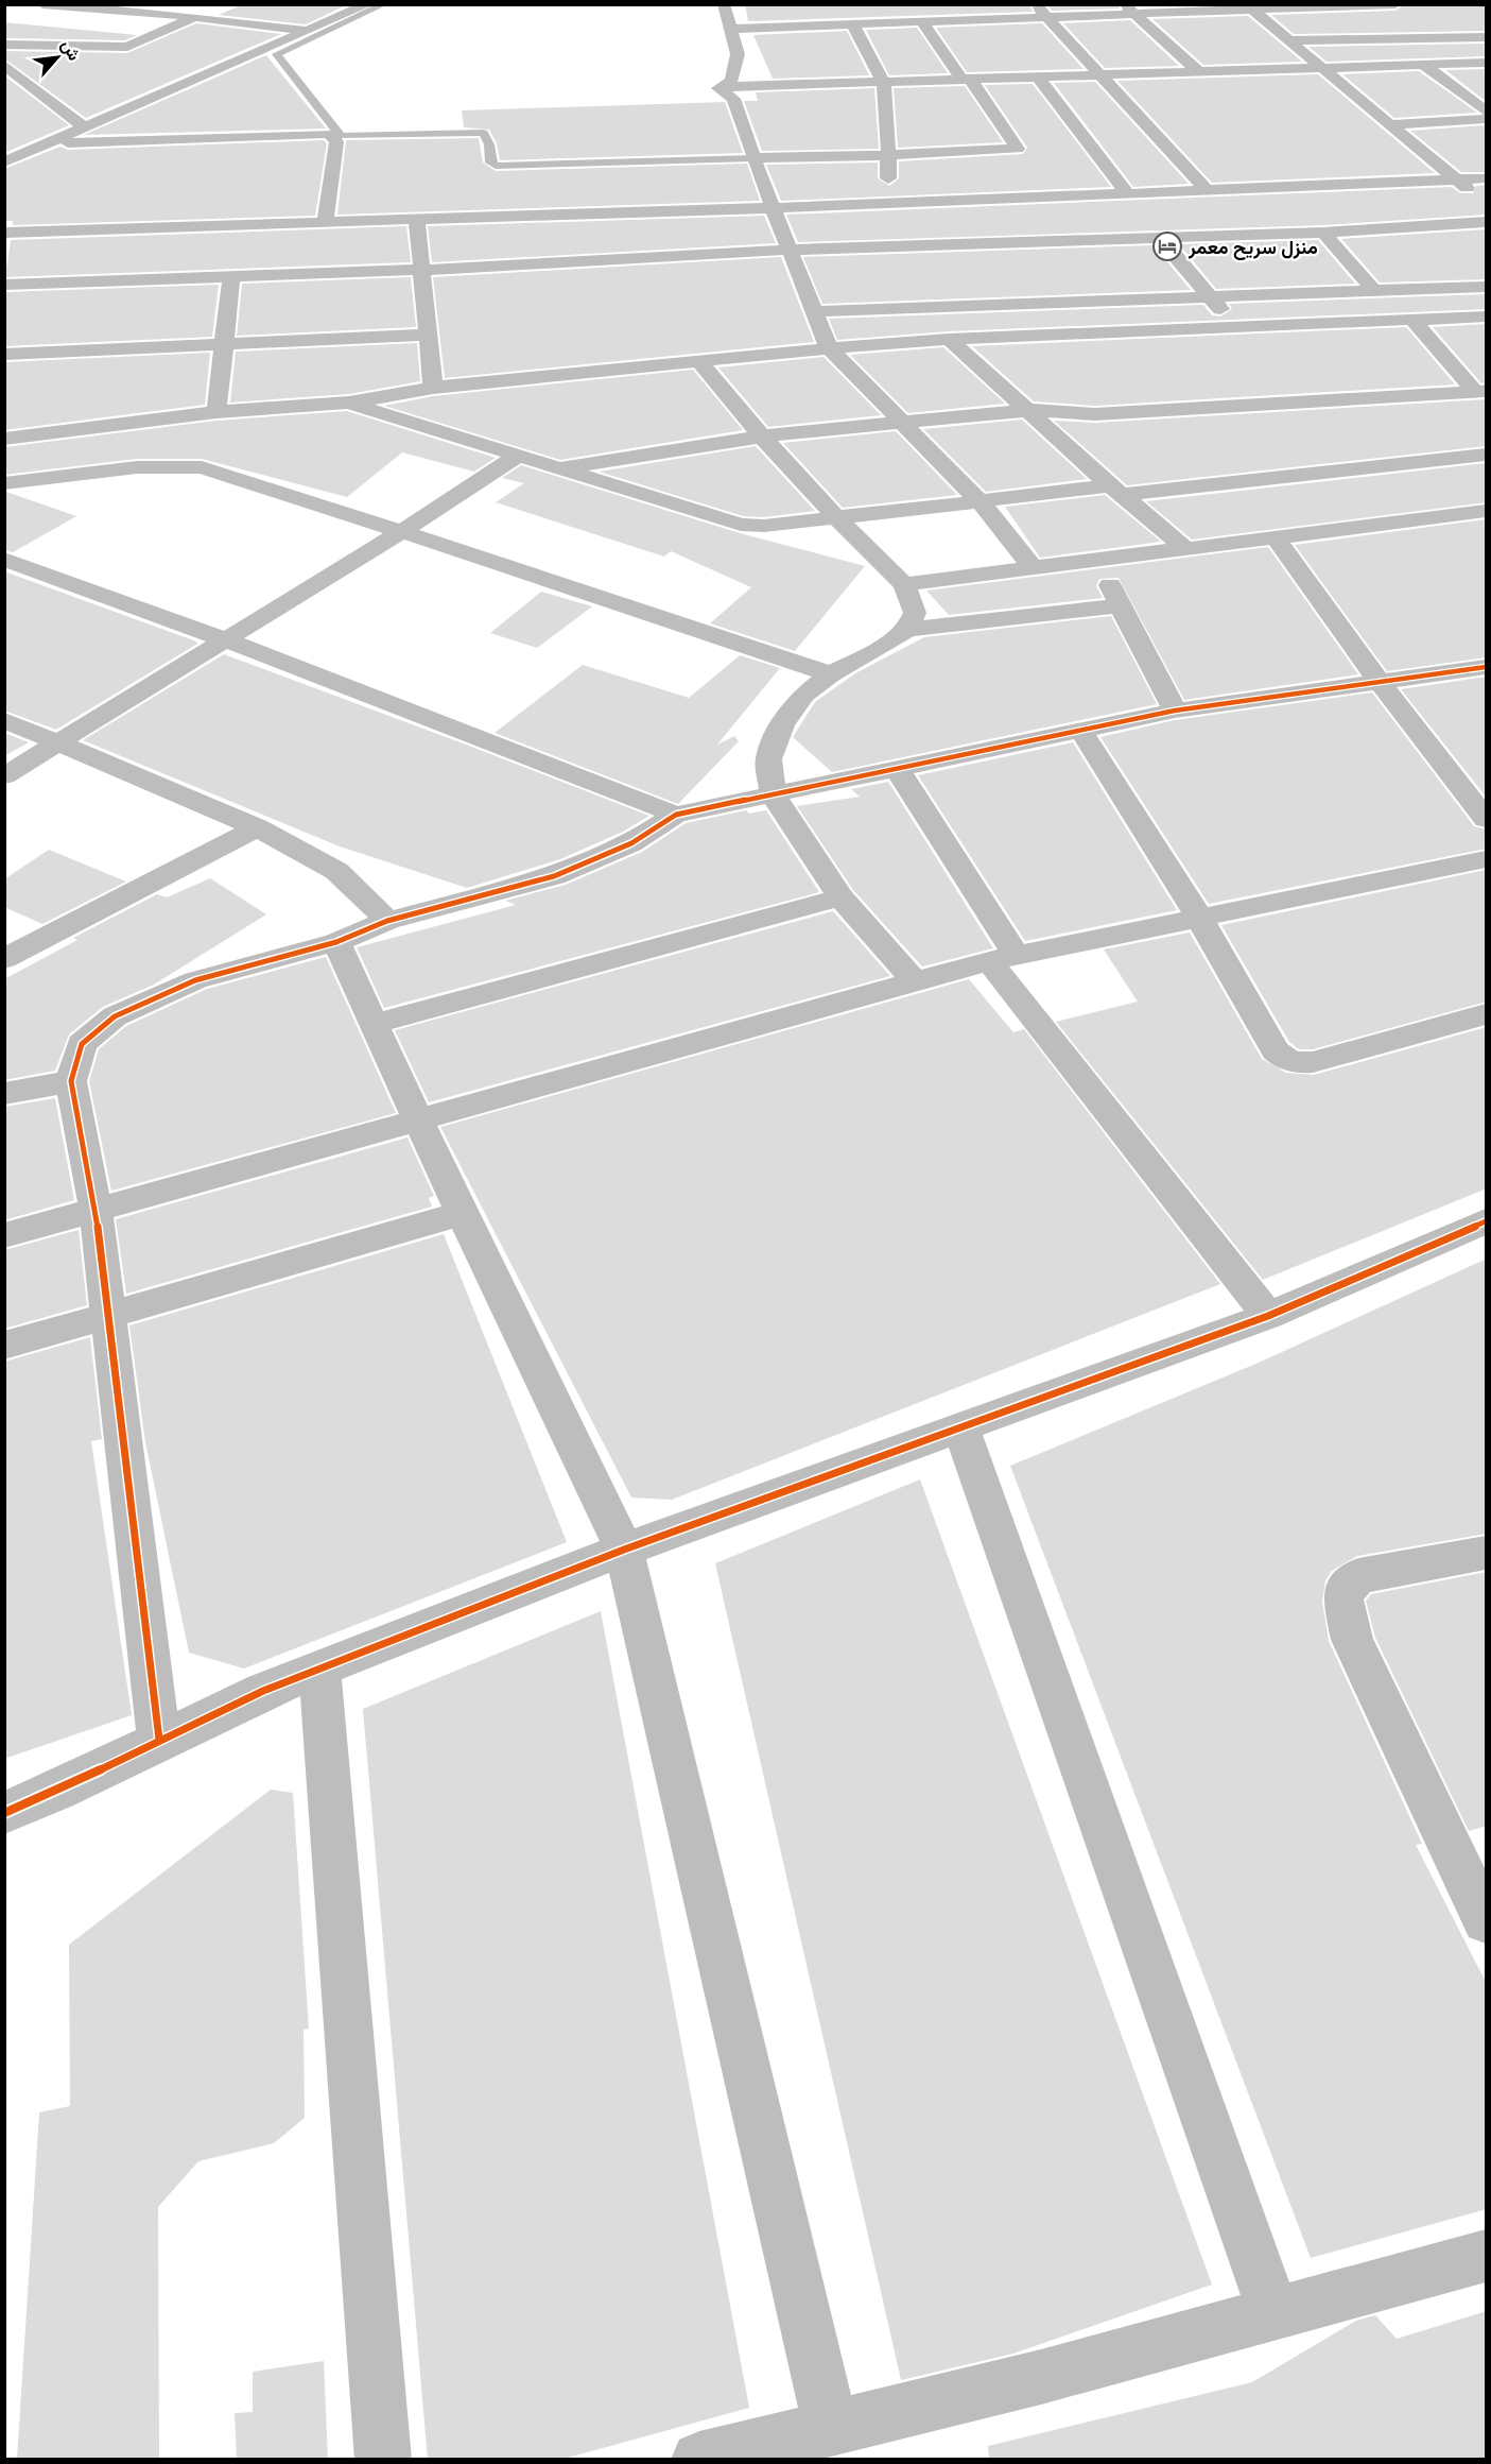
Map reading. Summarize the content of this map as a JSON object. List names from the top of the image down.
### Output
{
  "places": {
    "hotel": ["منزل سريح معمر"]
  },
  "north": "top right"
}
